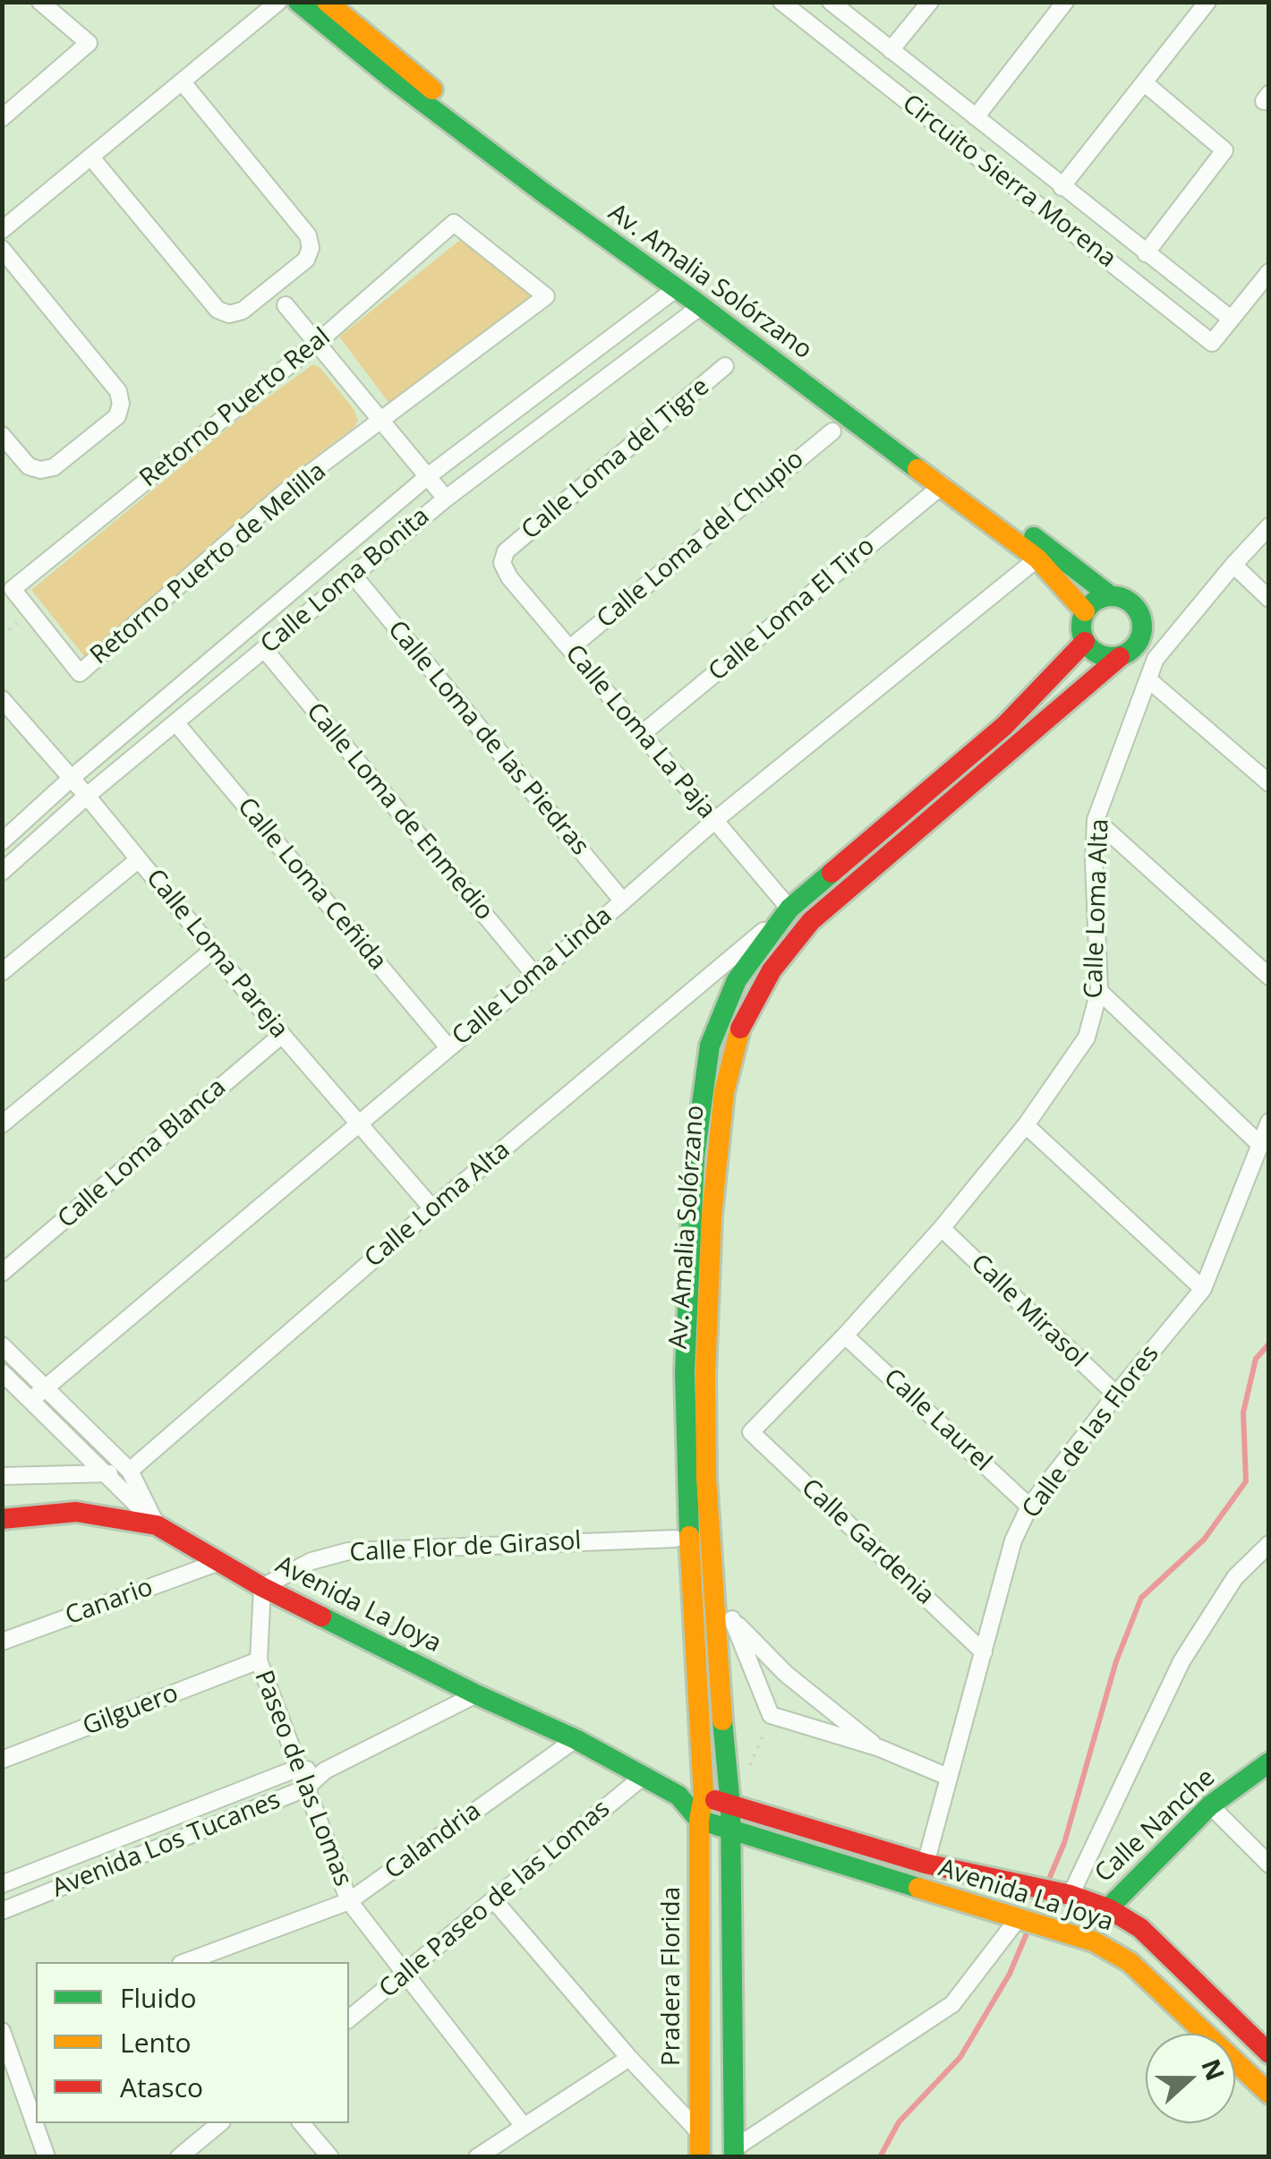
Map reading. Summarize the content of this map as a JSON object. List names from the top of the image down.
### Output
{
  "streets": {
    "main road": [
      "Av. Amalia Solórzano",
      "Avenida La Joya",
      "Calle Nanche",
      "Pradera Florida"
    ],
    "street": [
      "Circuito Sierra Morena",
      "Retorno Puerto Real",
      "Calle Loma del Tigre",
      "Calle Loma del Chupio",
      "Retorno Puerto de Melilla",
      "Calle Loma Bonita",
      "Calle Loma El Tiro",
      "Calle Loma La Paja",
      "Calle Loma de las Piedras",
      "Calle Loma de Enmedio",
      "Calle Loma Ceñida",
      "Calle Loma Alta",
      "Calle Loma Pareja",
      "Calle Loma Linda",
      "Calle Loma Blanca",
      "Calle Mirasol",
      "Calle Laurel",
      "Calle de las Flores",
      "Calle Gardenia",
      "Calle Flor de Girasol",
      "Canario",
      "Gilguero",
      "Paseo de las Lomas",
      "Calandria",
      "Avenida Los Tucanes",
      "Calle Paseo de las Lomas"
    ]
  },
  "crossings": [
    ["Av. Amalia Solórzano", "Calle Loma Bonita"],
    ["Av. Amalia Solórzano", "Calle Loma El Tiro"],
    ["Av. Amalia Solórzano", "Calle Loma La Paja"],
    ["Av. Amalia Solórzano", "Calle Loma Alta"],
    ["Av. Amalia Solórzano", "Calle Loma Linda"],
    ["Av. Amalia Solórzano", "Avenida La Joya"],
    ["Av. Amalia Solórzano", "Pradera Florida"],
    ["Retorno Puerto Real", "Retorno Puerto de Melilla"],
    ["Calle Loma del Tigre", "Calle Loma La Paja"],
    ["Calle Loma del Chupio", "Calle Loma La Paja"],
    ["Calle Loma Bonita", "Calle Loma de las Piedras"],
    ["Calle Loma Bonita", "Calle Loma de Enmedio"],
    ["Calle Loma Bonita", "Calle Loma Ceñida"],
    ["Calle Loma Bonita", "Calle Loma Pareja"],
    ["Calle Loma El Tiro", "Calle Loma La Paja"],
    ["Calle Loma La Paja", "Calle Loma Alta"],
    ["Calle Loma La Paja", "Calle Loma Linda"],
    ["Calle Loma de las Piedras", "Calle Loma Linda"],
    ["Calle Loma de Enmedio", "Calle Loma Linda"],
    ["Calle Loma Ceñida", "Calle Loma Linda"],
    ["Calle Loma Alta", "Calle Loma Pareja"],
    ["Calle Loma Alta", "Calle Mirasol"],
    ["Calle Loma Alta", "Calle Laurel"],
    ["Calle Loma Alta", "Calle Gardenia"],
    ["Calle Loma Pareja", "Calle Loma Linda"],
    ["Calle Loma Pareja", "Calle Loma Blanca"],
    ["Calle Mirasol", "Calle de las Flores"],
    ["Calle Laurel", "Calle de las Flores"],
    ["Calle de las Flores", "Calle Gardenia"],
    ["Calle de las Flores", "Avenida La Joya"],
    ["Calle Flor de Girasol", "Avenida La Joya"],
    ["Calle Flor de Girasol", "Paseo de las Lomas"],
    ["Canario", "Avenida La Joya"],
    ["Avenida La Joya", "Paseo de las Lomas"],
    ["Avenida La Joya", "Calle Nanche"],
    ["Avenida La Joya", "Calandria"],
    ["Avenida La Joya", "Avenida Los Tucanes"],
    ["Avenida La Joya", "Calle Paseo de las Lomas"],
    ["Avenida La Joya", "Pradera Florida"],
    ["Gilguero", "Paseo de las Lomas"],
    ["Paseo de las Lomas", "Calandria"],
    ["Paseo de las Lomas", "Avenida Los Tucanes"],
    ["Paseo de las Lomas", "Calle Paseo de las Lomas"]
  ],
  "legend": ["Fluido", "Lento", "Atasco"],
  "north": "right"
}
